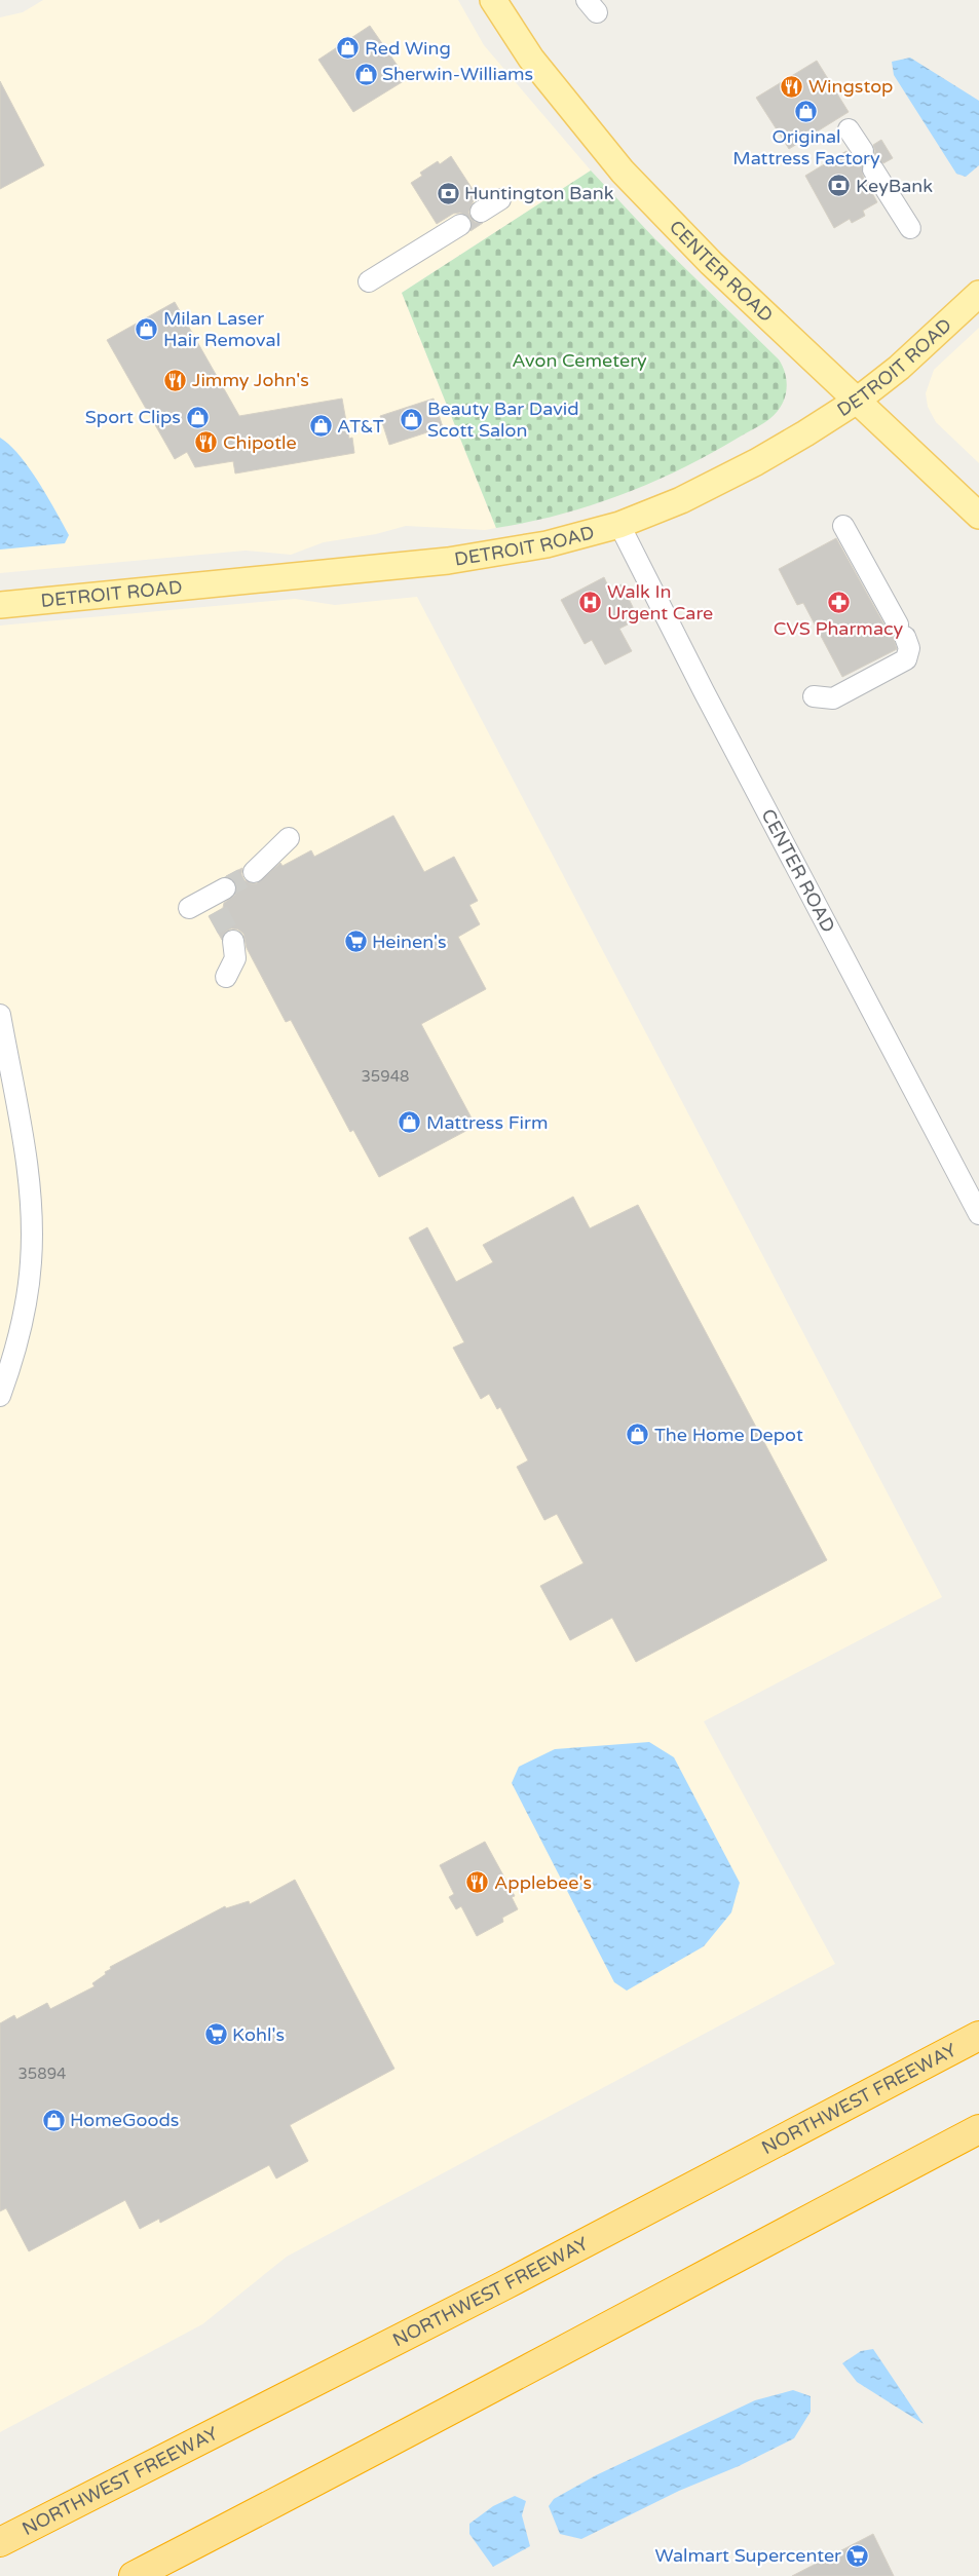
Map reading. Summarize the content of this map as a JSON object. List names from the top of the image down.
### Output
{
  "streets": {
    "highway": ["NORTHWEST FREEWAY"],
    "main road": ["CENTER ROAD", "DETROIT ROAD"]
  },
  "crossings": [
    ["CENTER ROAD", "DETROIT ROAD"]
  ],
  "parks": ["Avon Cemetery"],
  "places": {
    "shop": [
      "Red Wing",
      "Sherwin-Williams",
      "Original Mattress Factory",
      "Milan Laser Hair Removal",
      "Sport Clips",
      "Beauty Bar David Scott Salon",
      "AT&T",
      "Mattress Firm",
      "The Home Depot",
      "HomeGoods"
    ],
    "restaurant": [
      "Wingstop",
      "Jimmy John's",
      "Chipotle",
      "Applebee's"
    ],
    "bank": ["KeyBank", "Huntington Bank"],
    "hospital": ["Walk In Urgent Care"],
    "pharmacy": ["CVS Pharmacy"],
    "supermarket": ["Heinen's", "Kohl's", "Walmart Supercenter"]
  },
  "house_numbers": ["35948", "35894"]
}
